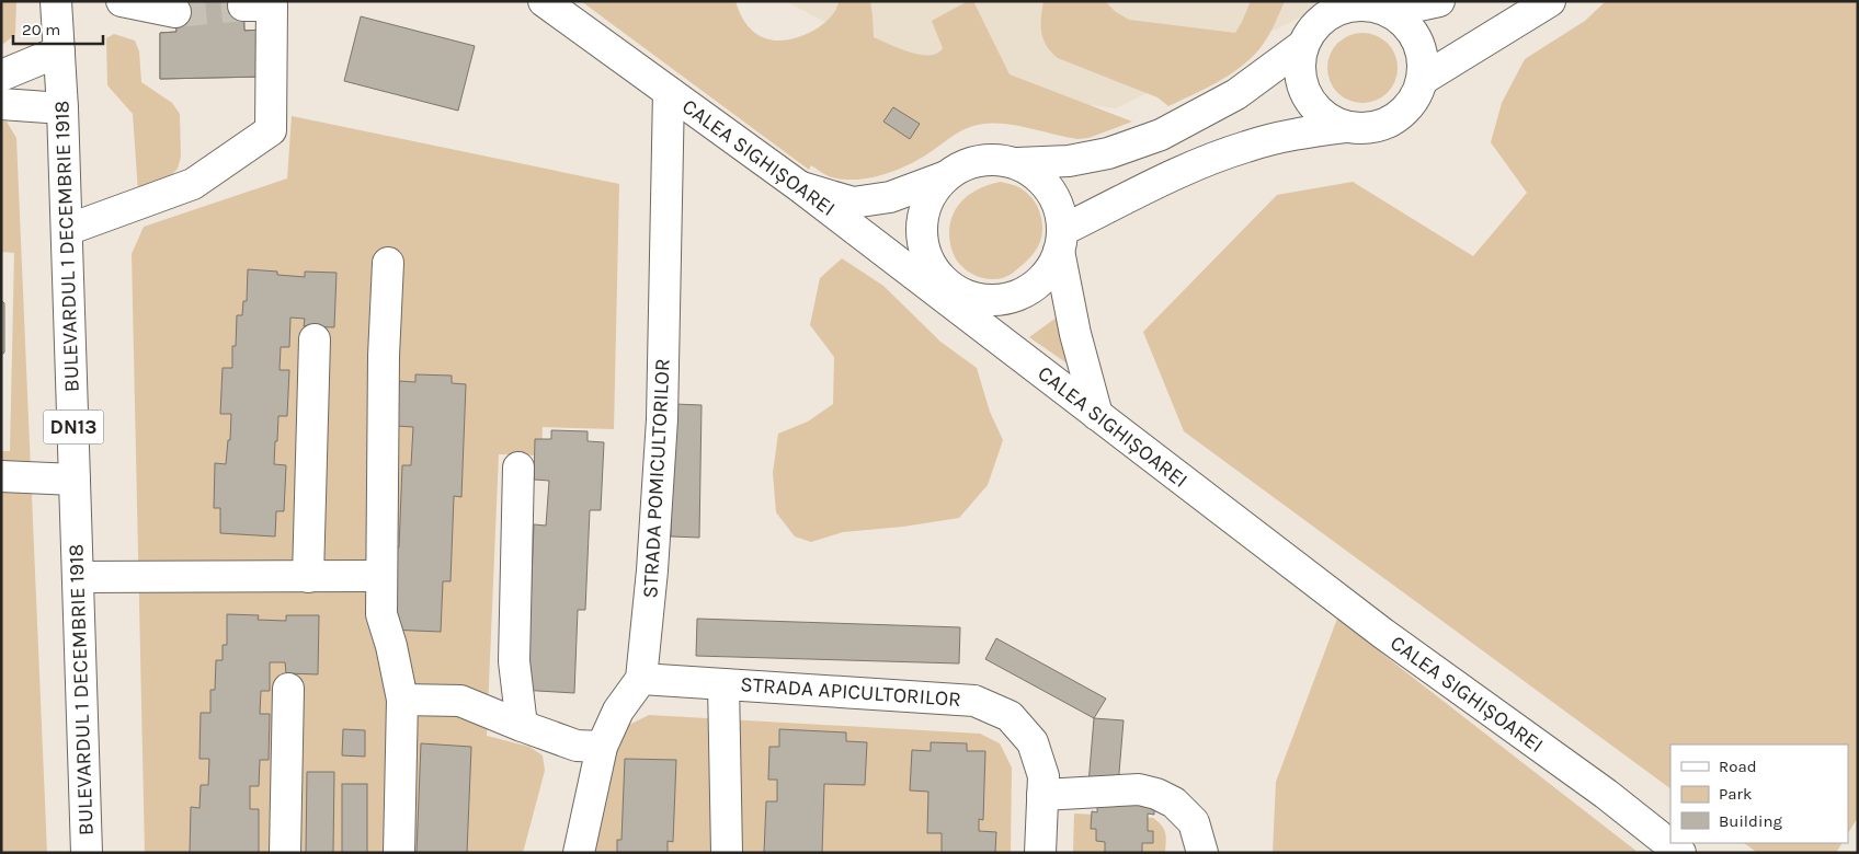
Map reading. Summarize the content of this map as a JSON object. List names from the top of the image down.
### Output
{
  "streets": {
    "street": [
      "CALEA SIGHIȘOAREI",
      "BULEVARDUL 1 DECEMBRIE 1918",
      "DN13",
      "STRADA POMICULTORILOR",
      "STRADA APICULTORILOR"
    ]
  },
  "crossings": [
    ["CALEA SIGHIȘOAREI", "STRADA POMICULTORILOR"],
    ["STRADA POMICULTORILOR", "STRADA APICULTORILOR"]
  ],
  "legend": ["Road", "Park", "Building"],
  "scale_bar": "20 m"
}
